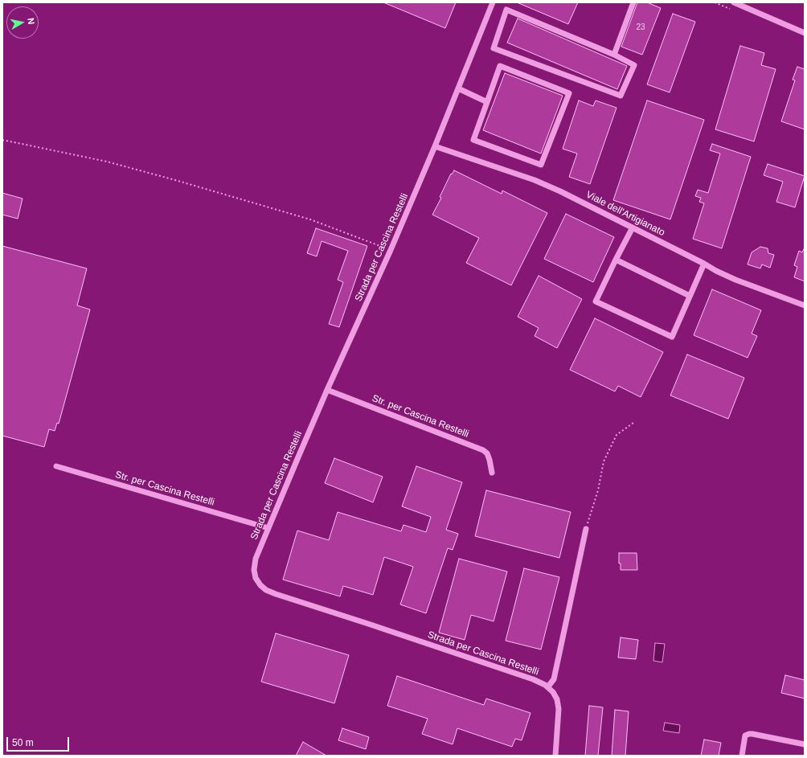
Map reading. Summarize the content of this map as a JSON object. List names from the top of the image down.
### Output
{
  "streets": {
    "street": ["Viale dell'Artigianato", "Strada per Cascina Restelli", "Str. per Cascina Restelli"]
  },
  "crossings": [
    ["Viale dell'Artigianato", "Strada per Cascina Restelli"],
    ["Strada per Cascina Restelli", "Str. per Cascina Restelli"]
  ],
  "house_numbers": ["23"],
  "scale_bar": "50 m",
  "north": "right"
}
